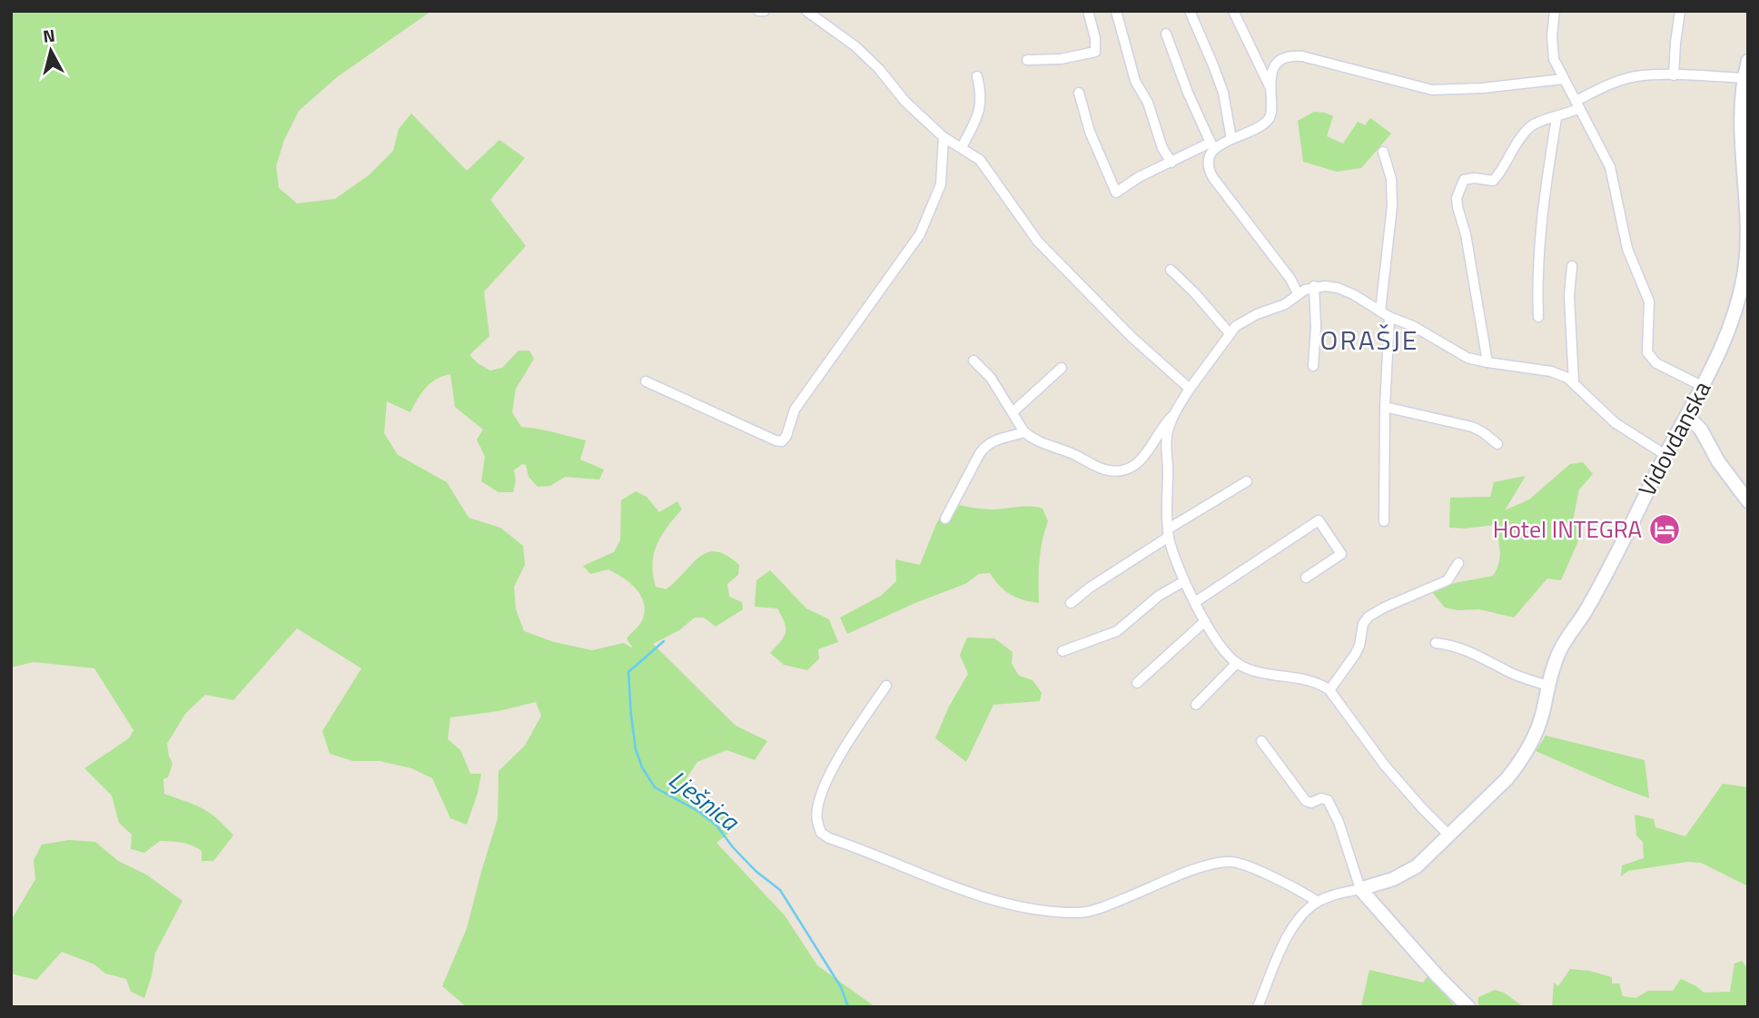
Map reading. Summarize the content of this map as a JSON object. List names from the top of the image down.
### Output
{
  "streets": {
    "street": ["Vidovdanska"]
  },
  "districts": ["ORAŠJE"],
  "water": ["Lješnica"],
  "places": {
    "hotel": ["Hotel INTEGRA"]
  },
  "north": "top"
}
